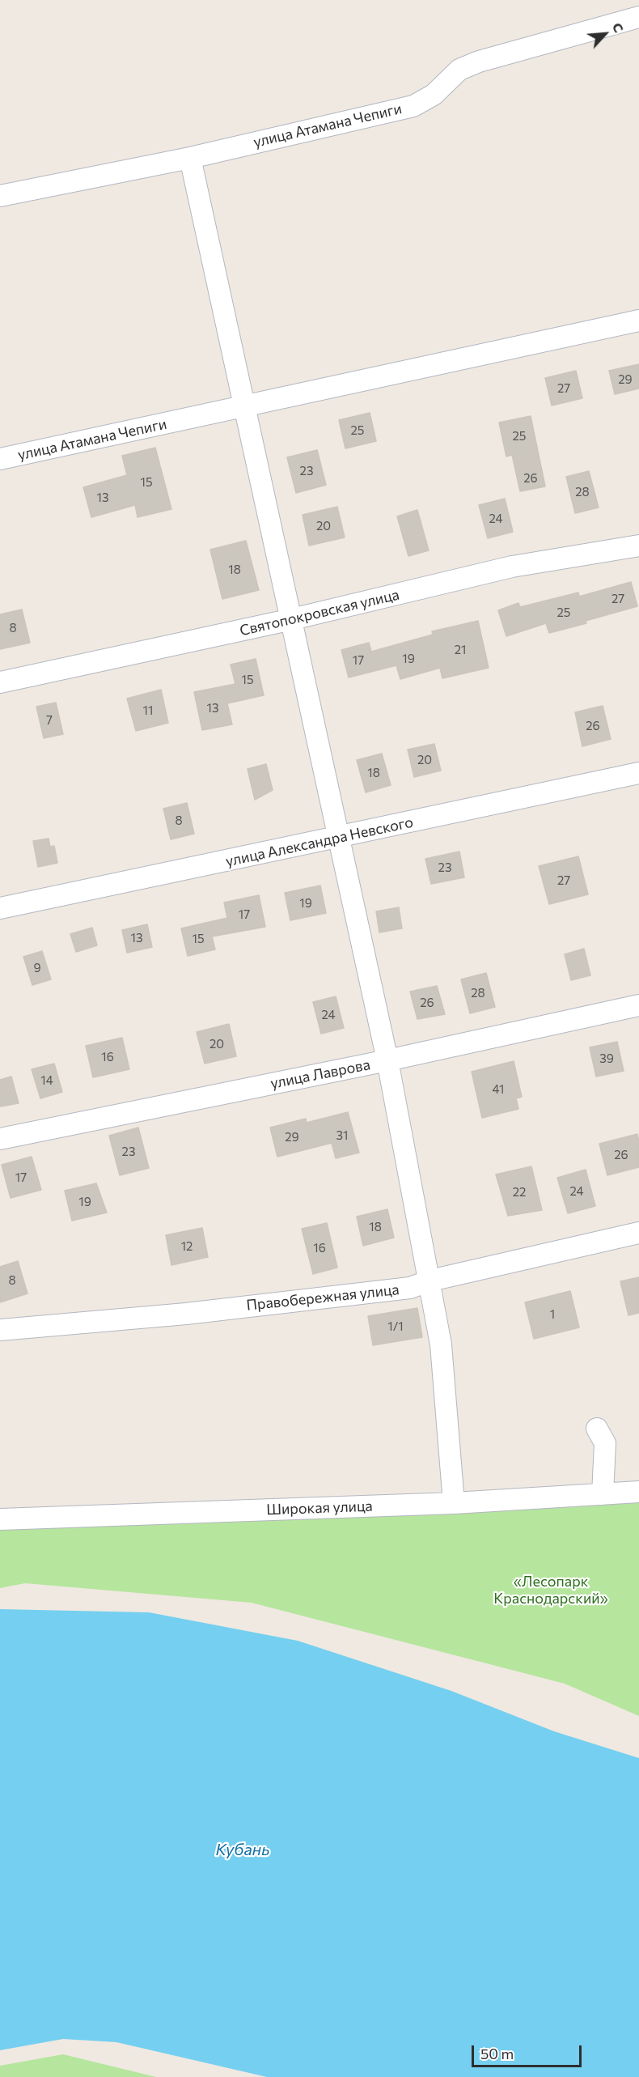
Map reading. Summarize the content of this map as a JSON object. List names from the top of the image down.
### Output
{
  "streets": {
    "street": [
      "улица Атамана Чепиги",
      "Святопокровская улица",
      "улица Александра Невского",
      "улица Лаврова",
      "Правобережная улица",
      "Широкая улица"
    ]
  },
  "water": ["Кубань"],
  "parks": ["«Лесопарк Краснодарский»"],
  "house_numbers": [
    "29",
    "27",
    "25",
    "25",
    "23",
    "26",
    "15",
    "28",
    "13",
    "24",
    "20",
    "18",
    "27",
    "25",
    "8",
    "21",
    "19",
    "17",
    "15",
    "13",
    "11",
    "7",
    "26",
    "20",
    "18",
    "8",
    "23",
    "27",
    "19",
    "17",
    "13",
    "15",
    "9",
    "28",
    "26",
    "24",
    "20",
    "16",
    "39",
    "14",
    "41",
    "31",
    "29",
    "23",
    "26",
    "17",
    "24",
    "22",
    "19",
    "18",
    "12",
    "16",
    "8",
    "1",
    "1/1"
  ],
  "scale_bar": "50 m",
  "north": "top right"
}
